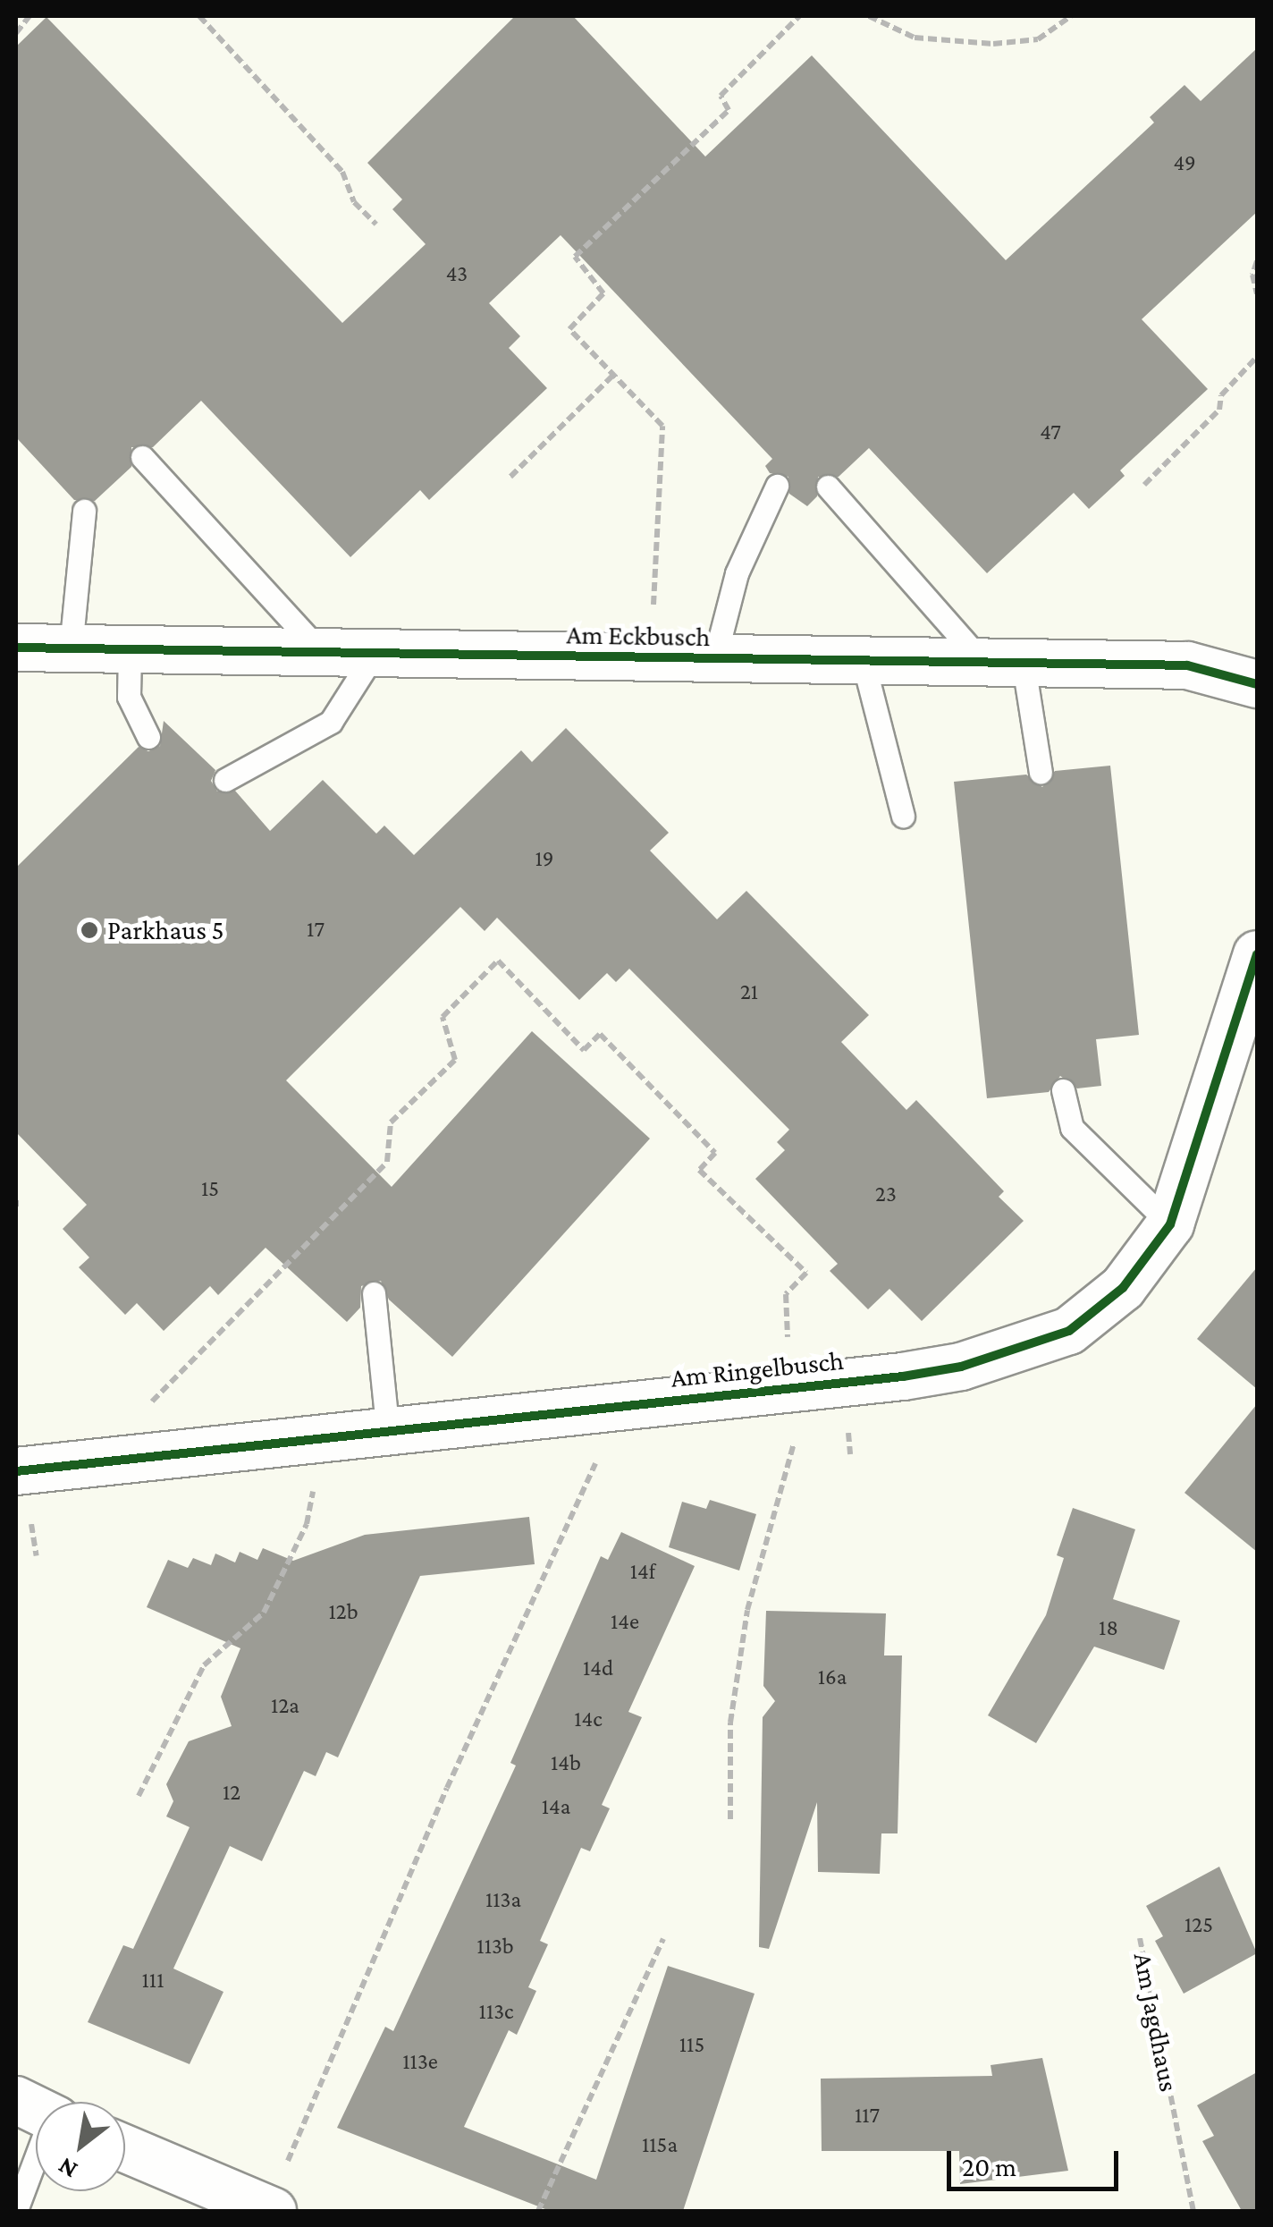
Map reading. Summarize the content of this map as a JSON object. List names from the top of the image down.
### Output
{
  "streets": {
    "street": ["Am Eckbusch", "Am Ringelbusch"],
    "path": ["Am Jagdhaus"]
  },
  "places": ["Parkhaus 5"],
  "house_numbers": [
    "49",
    "43",
    "47",
    "19",
    "17",
    "21",
    "15",
    "23",
    "14f",
    "12b",
    "14e",
    "18",
    "14d",
    "16a",
    "12a",
    "14c",
    "14b",
    "12",
    "14a",
    "113a",
    "125",
    "113b",
    "111",
    "113c",
    "115",
    "113e",
    "117",
    "115a"
  ],
  "scale_bar": "20 m",
  "north": "bottom left"
}
